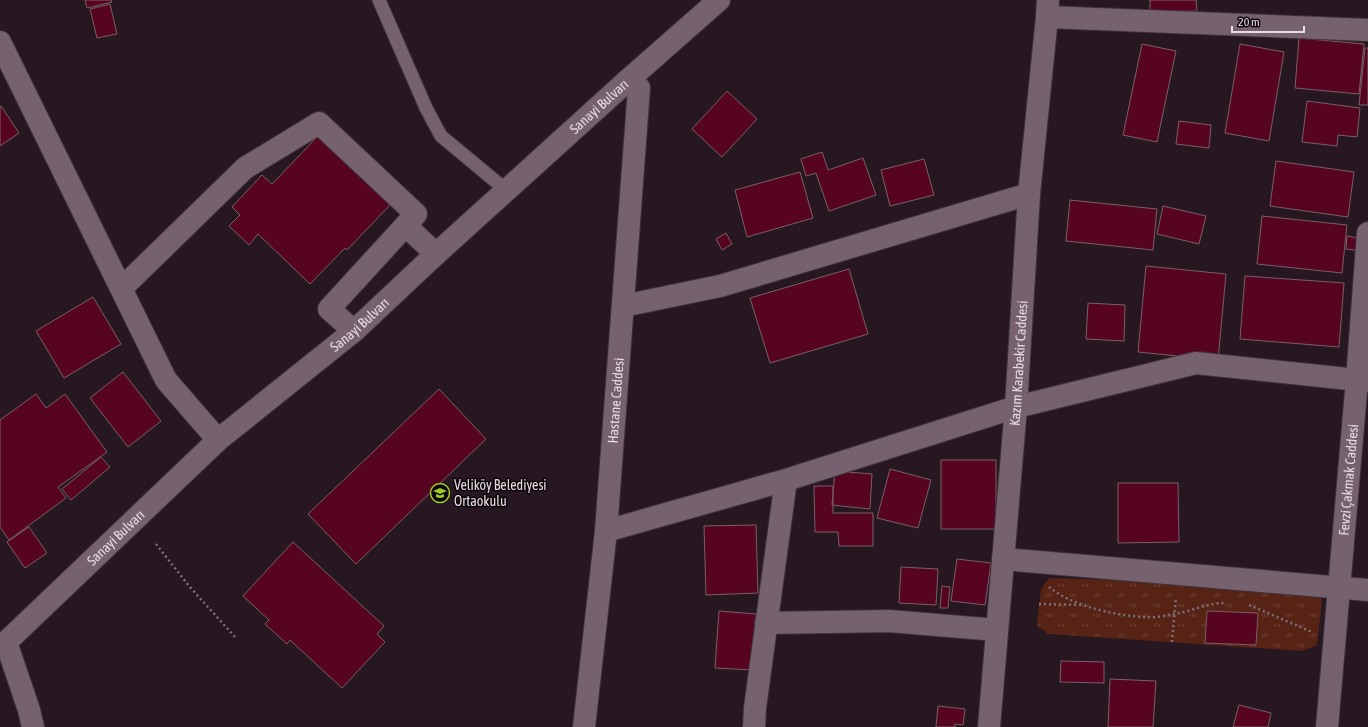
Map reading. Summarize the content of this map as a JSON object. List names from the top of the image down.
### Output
{
  "streets": {
    "street": [
      "Sanayi Bulvarı",
      "Kazım Karabekir Caddesi",
      "Hastane Caddesi",
      "Fevzi Çakmak Caddesi"
    ]
  },
  "crossings": [
    ["Sanayi Bulvarı", "Hastane Caddesi"]
  ],
  "places": {
    "school or university": ["Veliköy Belediyesi Ortaokulu"]
  },
  "scale_bar": "20 m"
}
